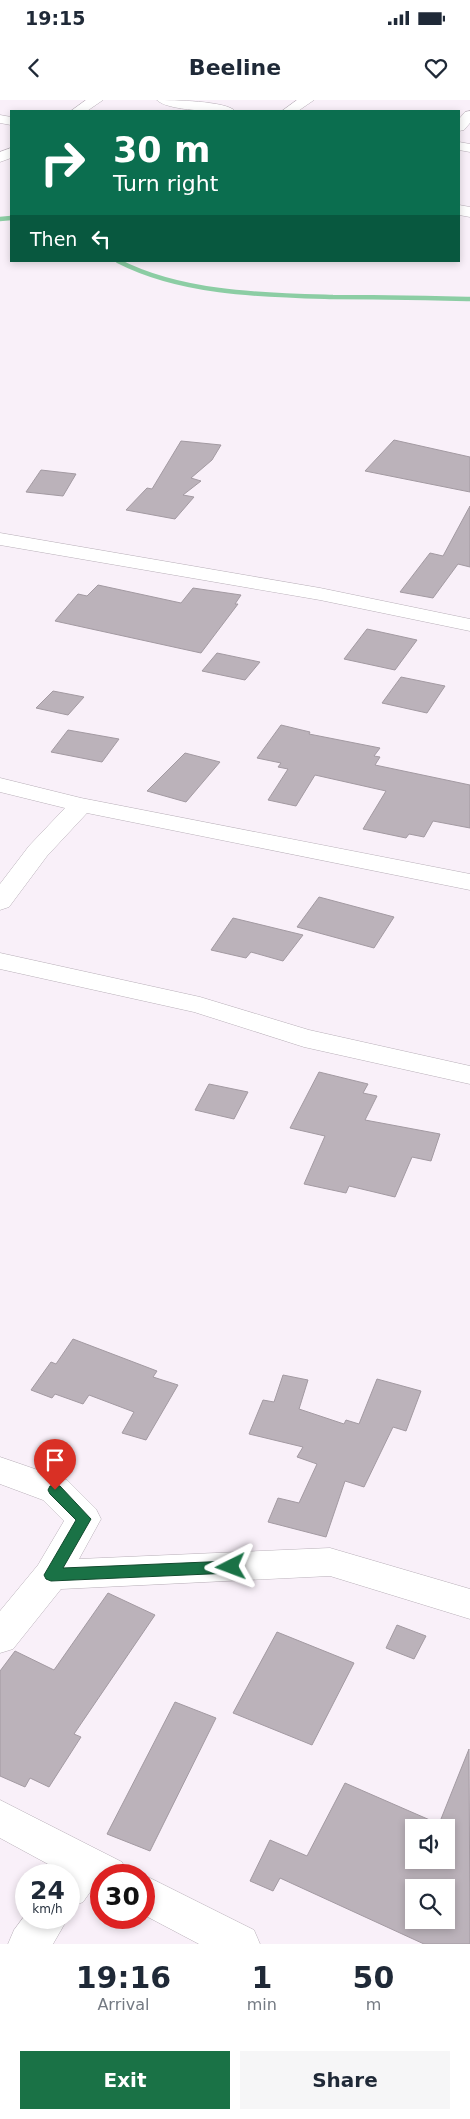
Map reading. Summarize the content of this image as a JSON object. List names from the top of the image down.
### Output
{
  "page": {
    "status": "19:15",
    "header": "Beeline",
    "turn": ["30 m", "Turn right"],
    "then": "Then",
    "speed": "24 km/h",
    "limit": "30",
    "eta": [
      "19:16",
      "Arrival",
      "1",
      "min",
      "50",
      "m"
    ],
    "buttons": ["Exit", "Share"]
  }
}
